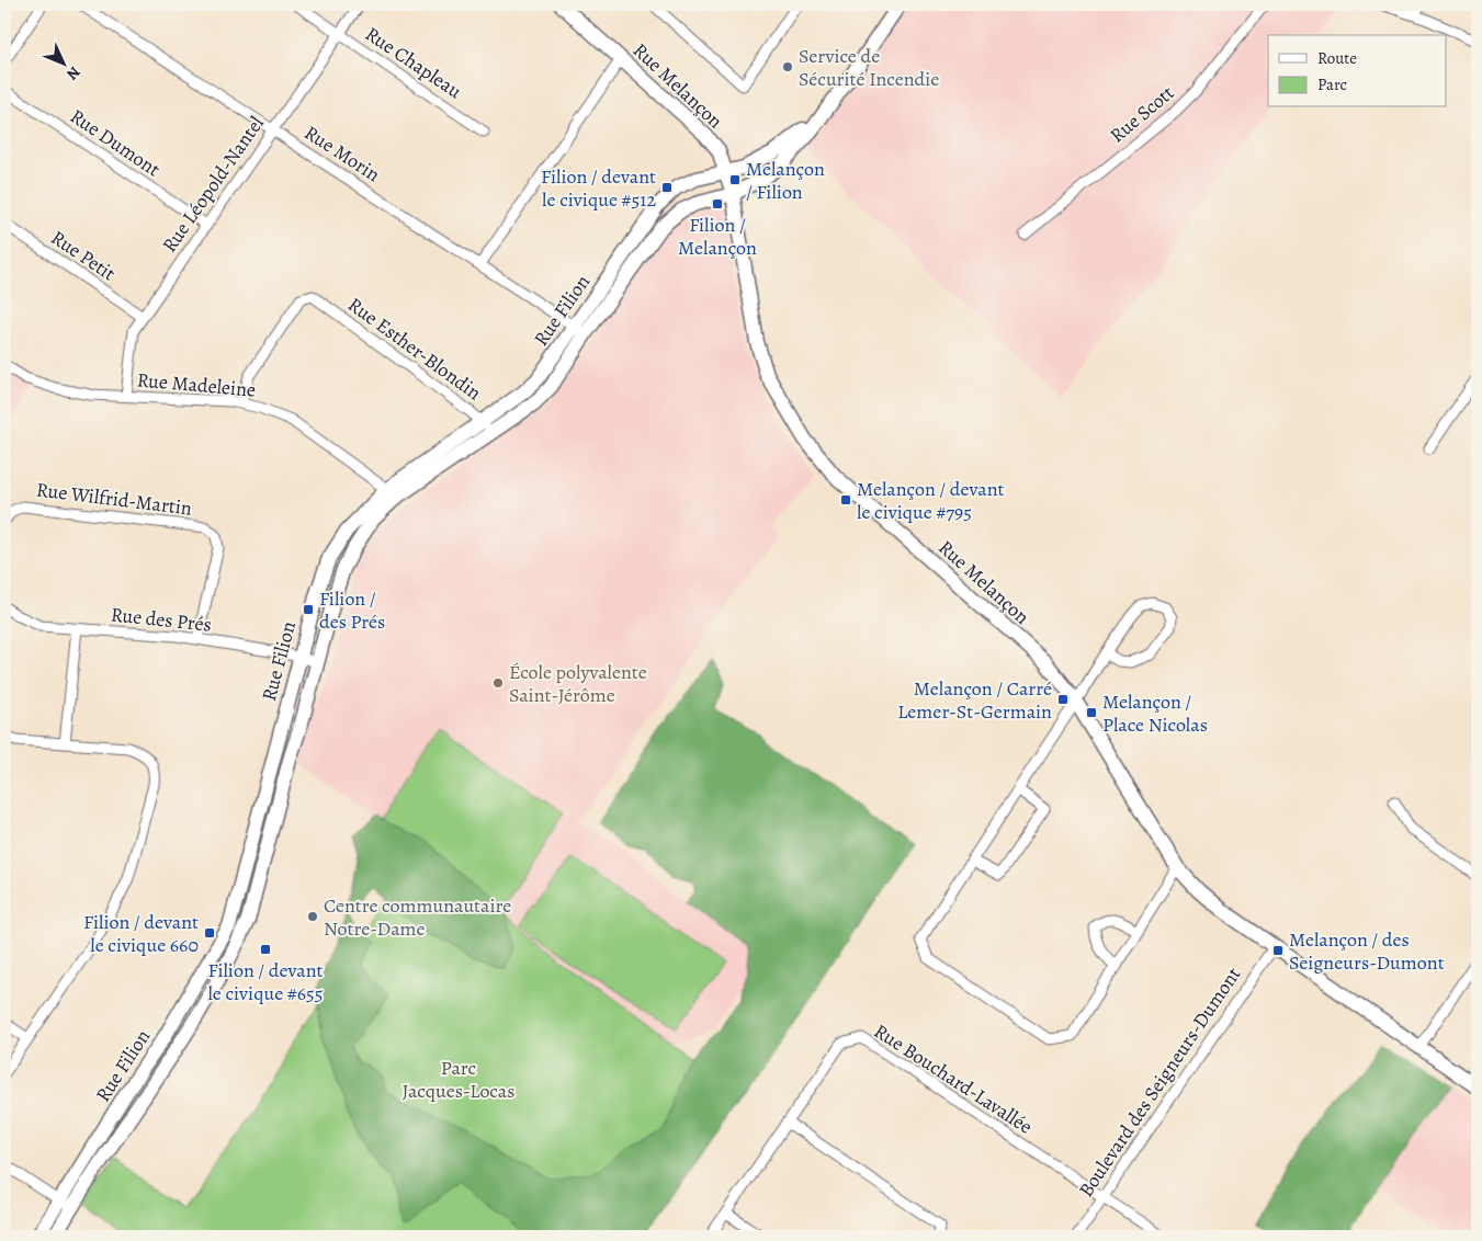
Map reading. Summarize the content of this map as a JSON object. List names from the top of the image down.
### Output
{
  "streets": {
    "street": [
      "Rue Chapleau",
      "Rue Melançon",
      "Rue Scott",
      "Rue Dumont",
      "Rue Morin",
      "Rue Léopold-Nantel",
      "Rue Petit",
      "Rue Filion",
      "Rue Esther-Blondin",
      "Rue Madeleine",
      "Rue Wilfrid-Martin",
      "Rue des Prés",
      "Rue Bouchard-Lavallée",
      "Boulevard des Seigneurs-Dumont"
    ]
  },
  "crossings": [
    ["Rue Chapleau", "Rue Léopold-Nantel"],
    ["Rue Melançon", "Rue Filion"],
    ["Rue Melançon", "Boulevard des Seigneurs-Dumont"],
    ["Rue Dumont", "Rue Léopold-Nantel"],
    ["Rue Morin", "Rue Léopold-Nantel"],
    ["Rue Morin", "Rue Filion"],
    ["Rue Léopold-Nantel", "Rue Petit"],
    ["Rue Léopold-Nantel", "Rue Madeleine"],
    ["Rue Filion", "Rue Esther-Blondin"],
    ["Rue Filion", "Rue Madeleine"],
    ["Rue Filion", "Rue des Prés"],
    ["Rue Esther-Blondin", "Rue Madeleine"],
    ["Rue Wilfrid-Martin", "Rue des Prés"],
    ["Rue Bouchard-Lavallée", "Boulevard des Seigneurs-Dumont"]
  ],
  "parks": ["Parc Jacques-Locas"],
  "places": {
    "other": ["Service de Sécurité Incendie", "École polyvalente Saint-Jérôme", "Centre communautaire Notre-Dame"],
    "transit": [
      "Melançon / Filion",
      "Filion / devant le civique #512",
      "Filion / Melançon",
      "Melançon / devant le civique #795",
      "Filion / des Prés",
      "Melançon / Carré Lemer-St-Germain",
      "Melançon / Place Nicolas",
      "Filion / devant le civique 660",
      "Filion / devant le civique #655",
      "Melançon / des Seigneurs-Dumont"
    ]
  },
  "legend": ["Route", "Parc"],
  "north": "bottom right"
}
